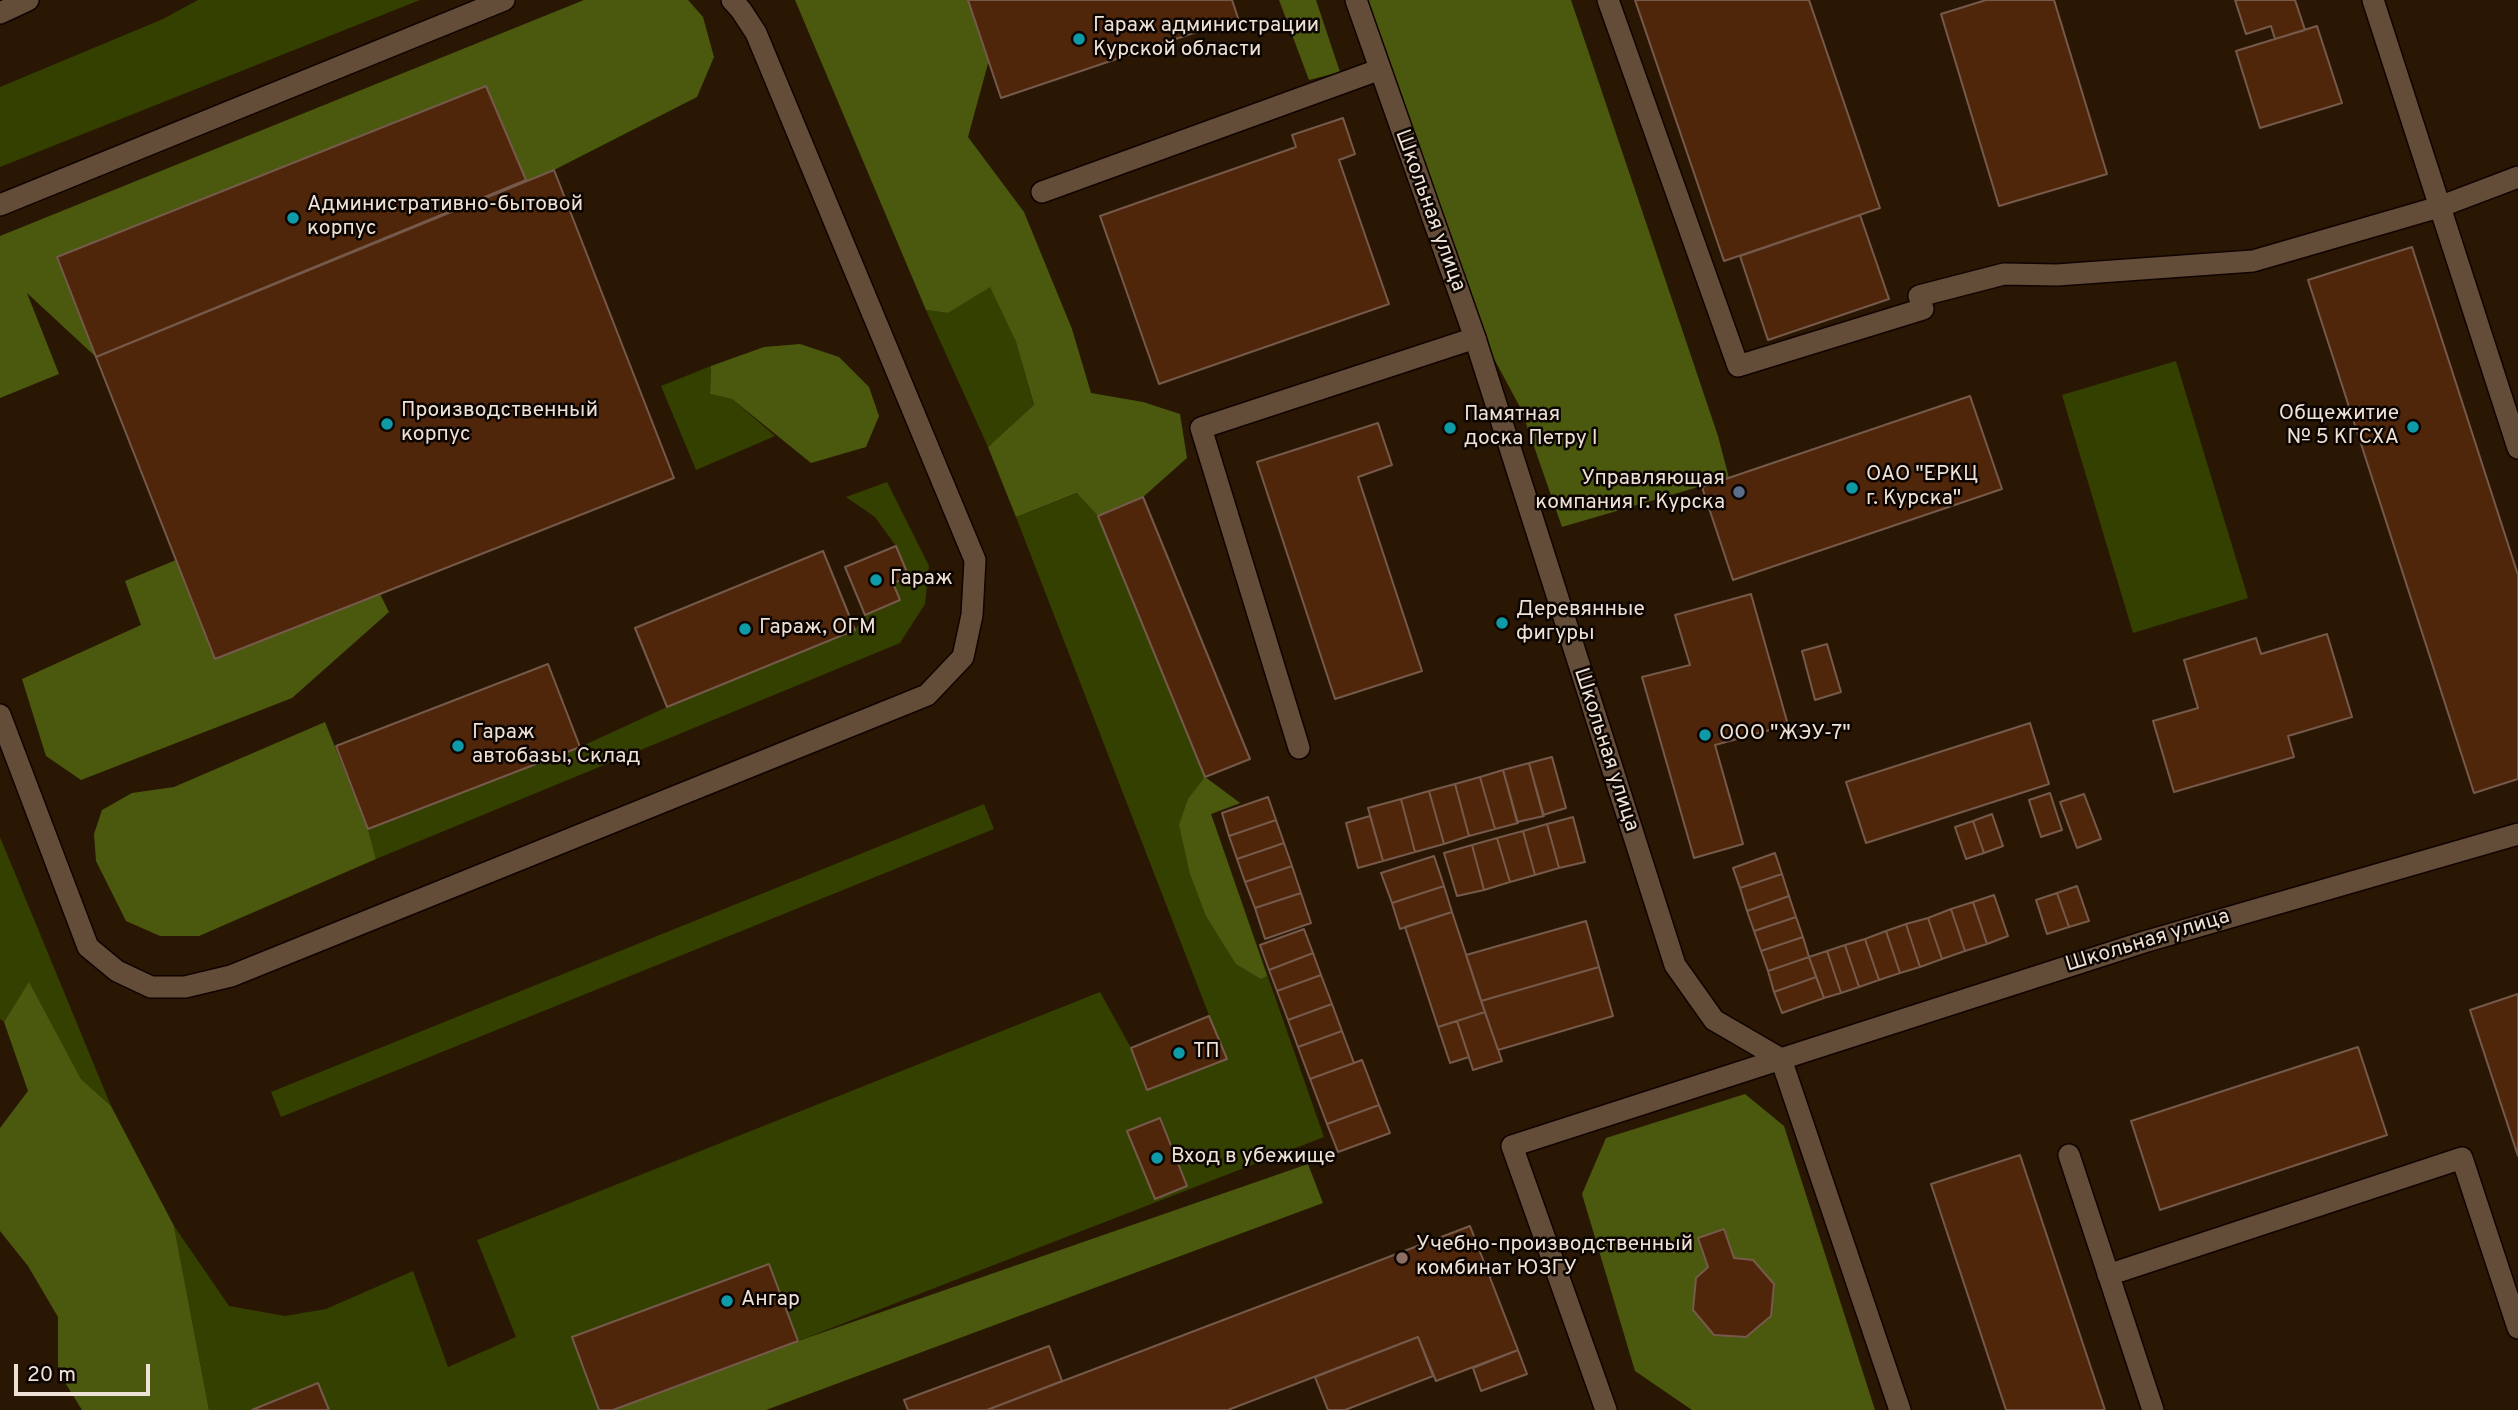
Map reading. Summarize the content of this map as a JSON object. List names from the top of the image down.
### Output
{
  "streets": {
    "street": ["Школьная улица"]
  },
  "places": [
    "Гараж администрации Курской области",
    "Административно-бытовой корпус",
    "Производственный корпус",
    "Общежитие № 5 КГСХА",
    "Памятная доска Петру I",
    "ОАО \"ЕРКЦ г. Курска\"",
    "Управляющая компания г. Курска",
    "Гараж",
    "Деревянные фигуры",
    "Гараж, ОГМ",
    "ООО \"ЖЭУ-7\"",
    "Гараж автобазы, Склад",
    "ТП",
    "Вход в убежище",
    "Учебно-производственный комбинат ЮЗГУ",
    "Ангар"
  ],
  "scale_bar": "20 m"
}
